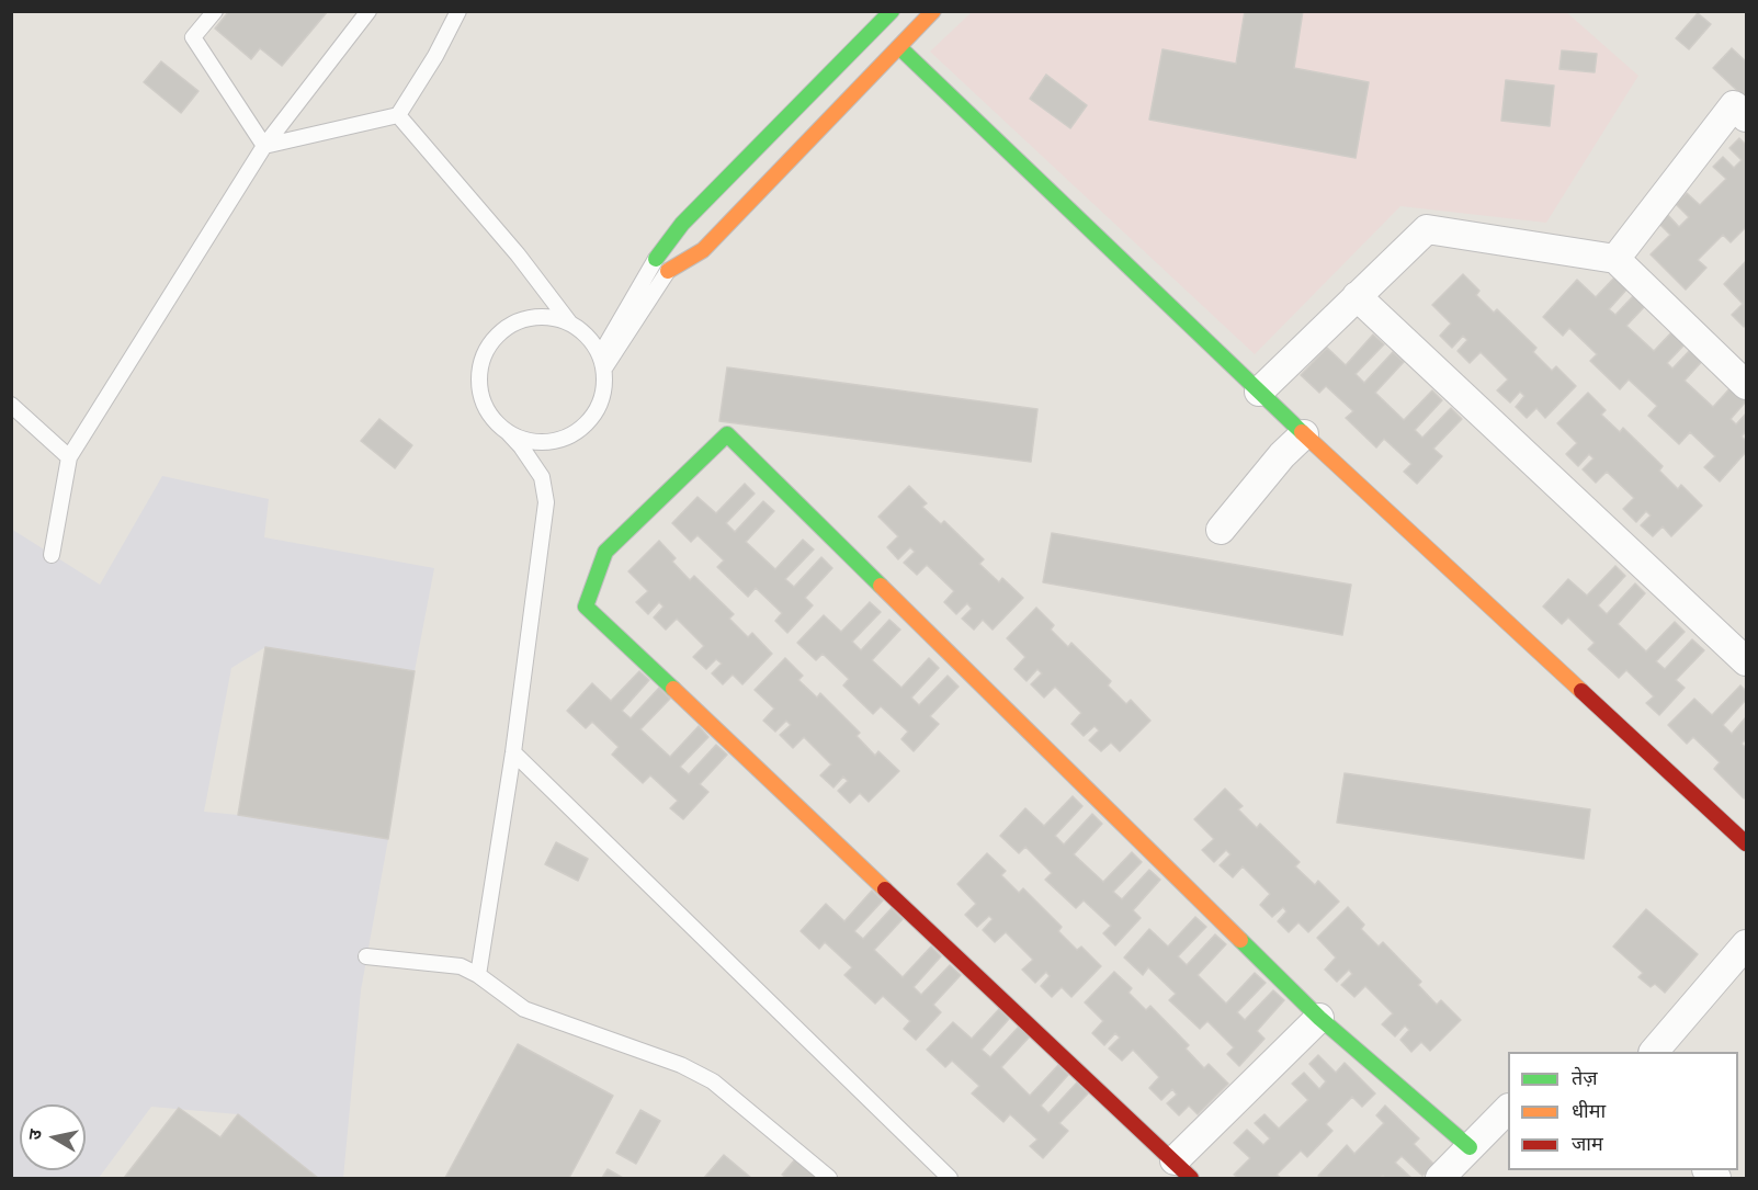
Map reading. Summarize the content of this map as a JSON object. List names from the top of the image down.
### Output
{
  "legend": ["तेज़", "धीमा", "जाम"],
  "north": "left"
}
